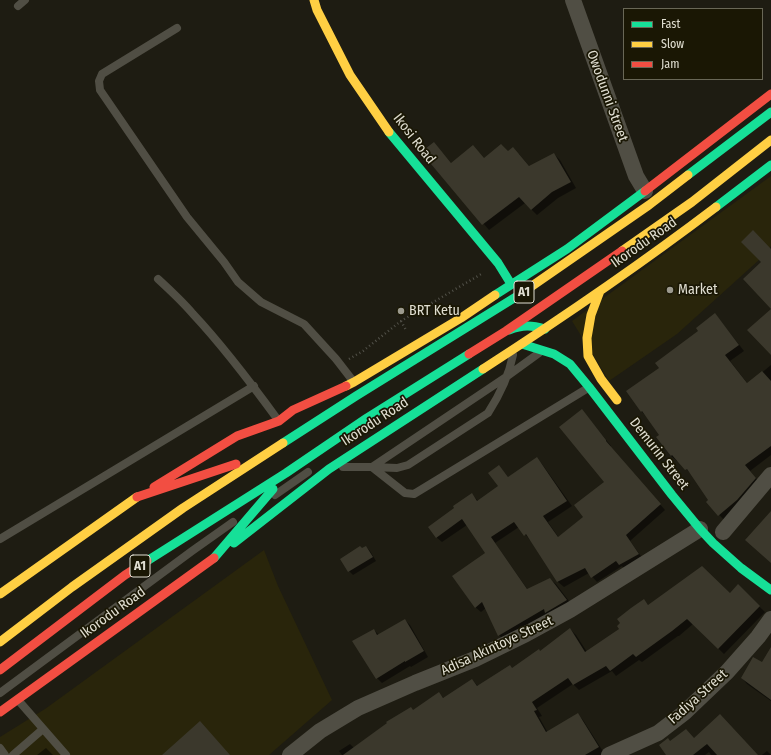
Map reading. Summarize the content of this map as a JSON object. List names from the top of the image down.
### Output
{
  "streets": {
    "main road": [
      "Ikosi Road",
      "Ikorodu Road",
      "A1",
      "Demurin Street"
    ],
    "street": ["Owodunni Street", "Adisa Akintoye Street", "Fadiya Street"]
  },
  "crossings": [
    ["Ikorodu Road", "Demurin Street"],
    ["Demurin Street", "Adisa Akintoye Street"]
  ],
  "places": ["Market", "BRT Ketu"],
  "legend": ["Fast", "Slow", "Jam"]
}
